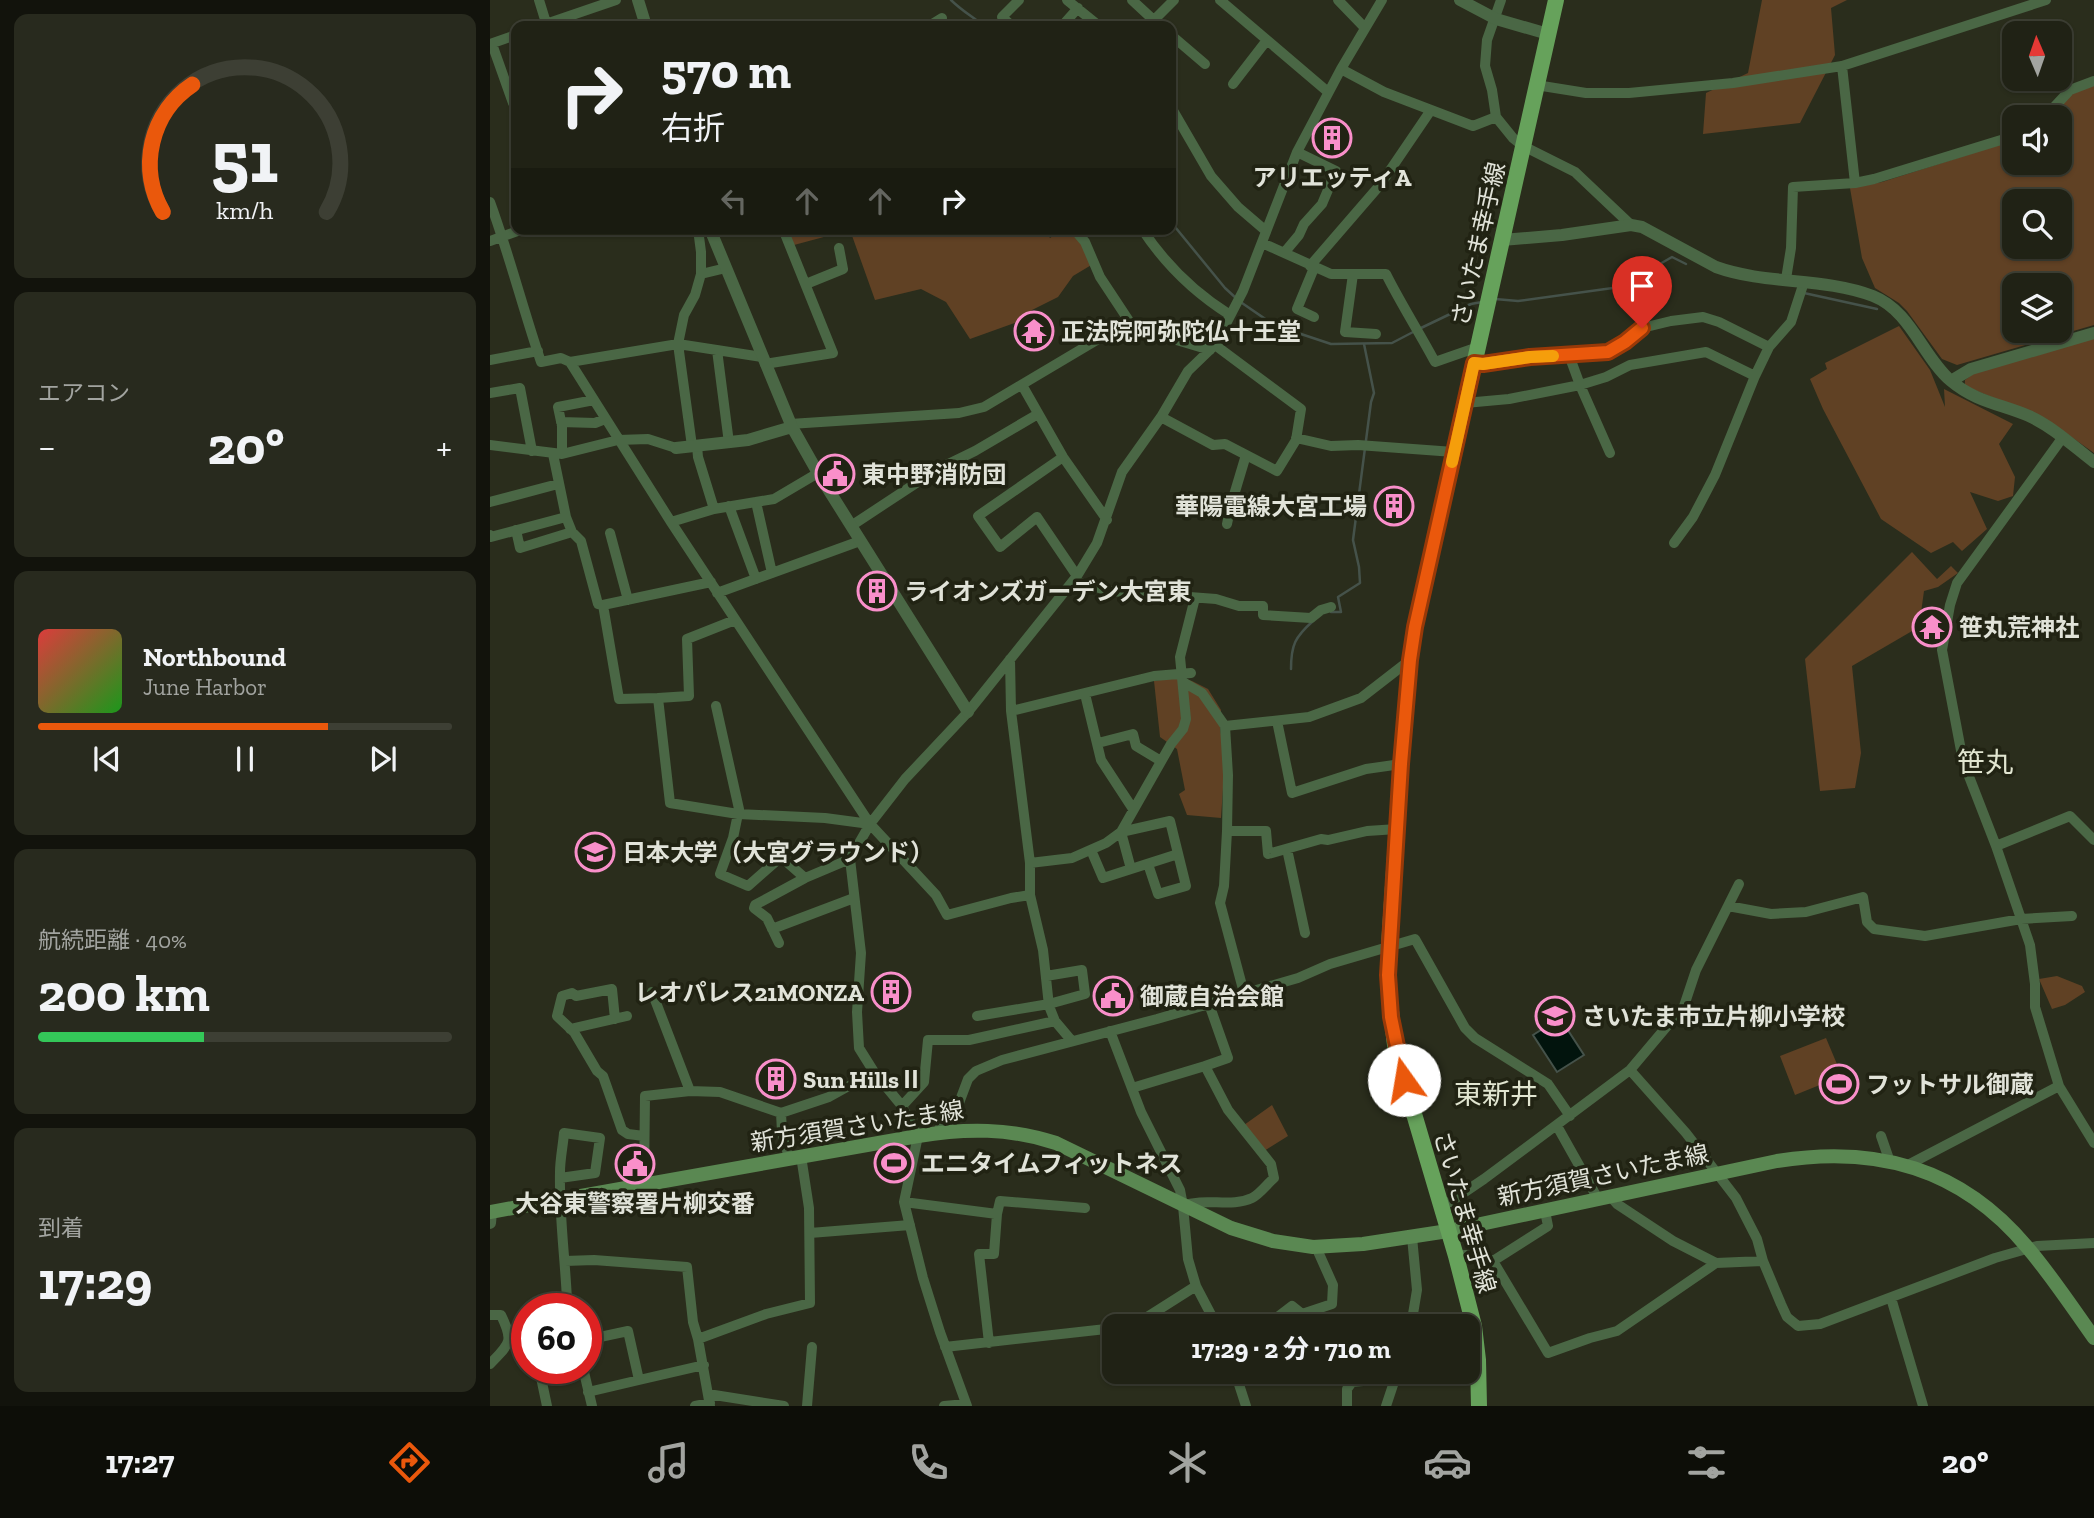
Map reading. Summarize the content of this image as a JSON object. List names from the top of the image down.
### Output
{
  "streets": {
    "main road": ["さいたま幸手線", "新方須賀さいたま線"]
  },
  "crossings": [
    ["さいたま幸手線", "新方須賀さいたま線"]
  ],
  "districts": ["笹丸", "東新井"],
  "places": {
    "building": [
      "アリエッティA",
      "華陽電線大宮工場",
      "ライオンズガーデン大宮東",
      "レオパレス21MONZA",
      "Sun HillsⅡ"
    ],
    "temple": ["正法院阿弥陀仏十王堂", "笹丸荒神社"],
    "public building": ["東中野消防団", "御蔵自治会館", "大谷東警察署片柳交番"],
    "school or university": ["日本大学（大宮グラウンド）", "さいたま市立片柳小学校"],
    "sports": ["フットサル御蔵", "エニタイムフィットネス"]
  },
  "north": "top",
  "page": {
    "turn": ["570 m", "右折"],
    "tile": [
      "エアコン",
      ["航続距離 · 40%", "200 km"],
      ["到着", "17:29"]
    ],
    "heat": ["−", "20°", "+"],
    "song": ["Northbound", "June Harbor"],
    "limit": "60",
    "trip": "17:29 · 2 分 · 710 m",
    "tabs": ["17:27", "20°"],
    "gauge": ["51", "km/h"]
  }
}
